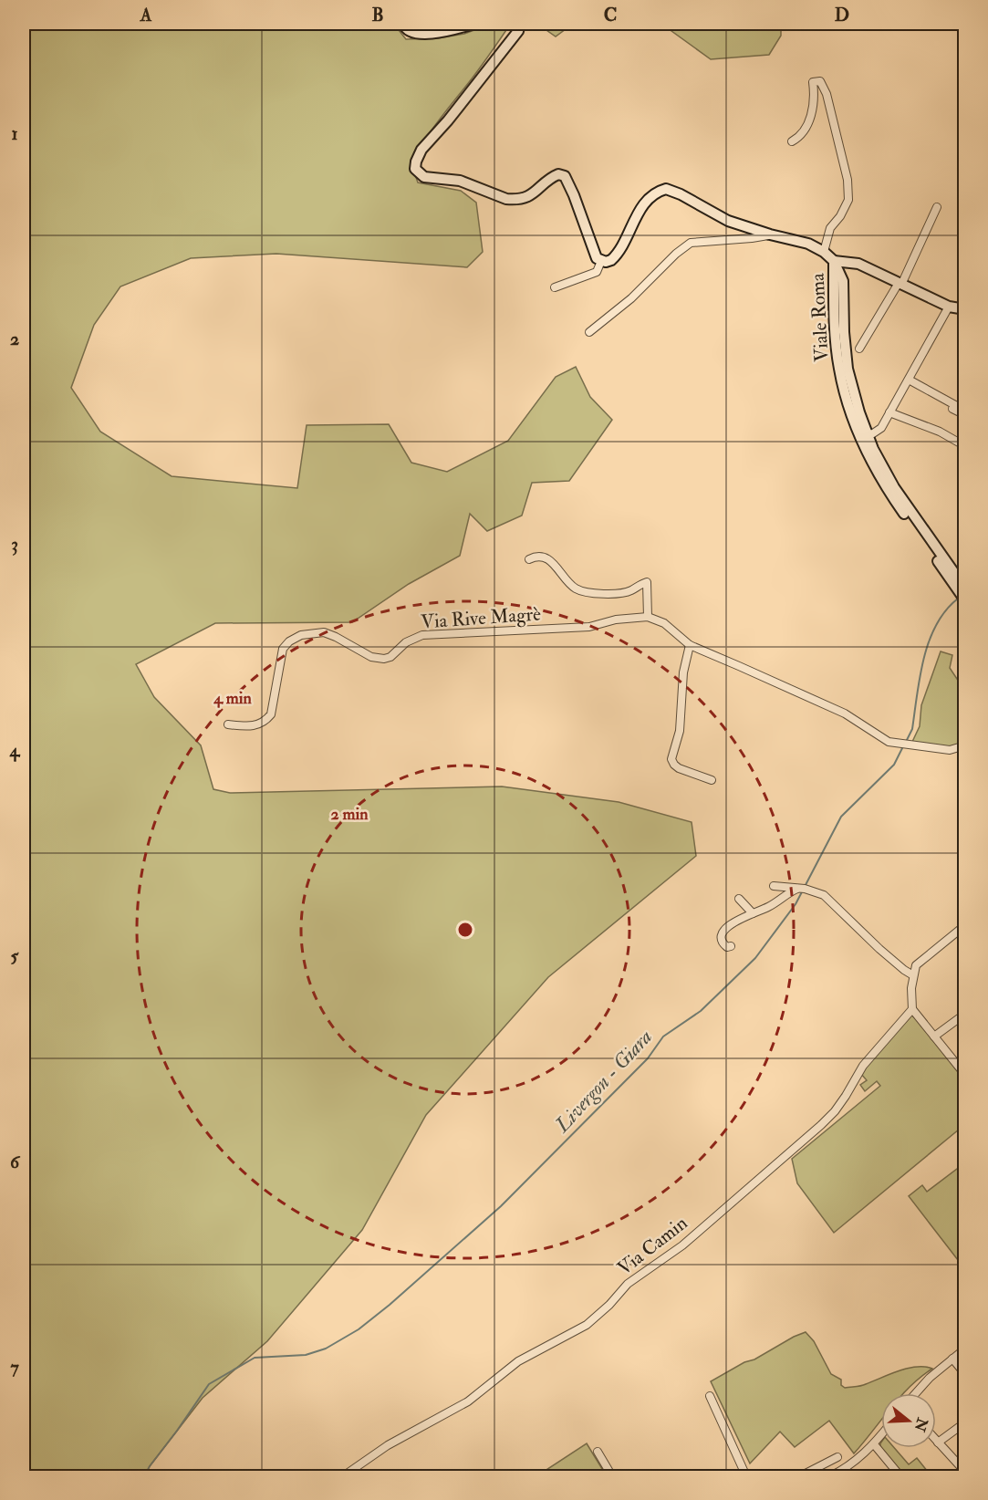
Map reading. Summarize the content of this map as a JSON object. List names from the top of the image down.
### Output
{
  "streets": {
    "main road": ["Viale Roma"],
    "street": ["Via Rive Magrè", "Via Camin"]
  },
  "water": ["Livergon - Giara"],
  "north": "right",
  "grid": {
    "columns": [
      "A",
      "B",
      "C",
      "D"
    ],
    "rows": [
      "1",
      "2",
      "3",
      "4",
      "5",
      "6",
      "7"
    ]
  },
  "rings": ["4 min", "2 min"]
}
